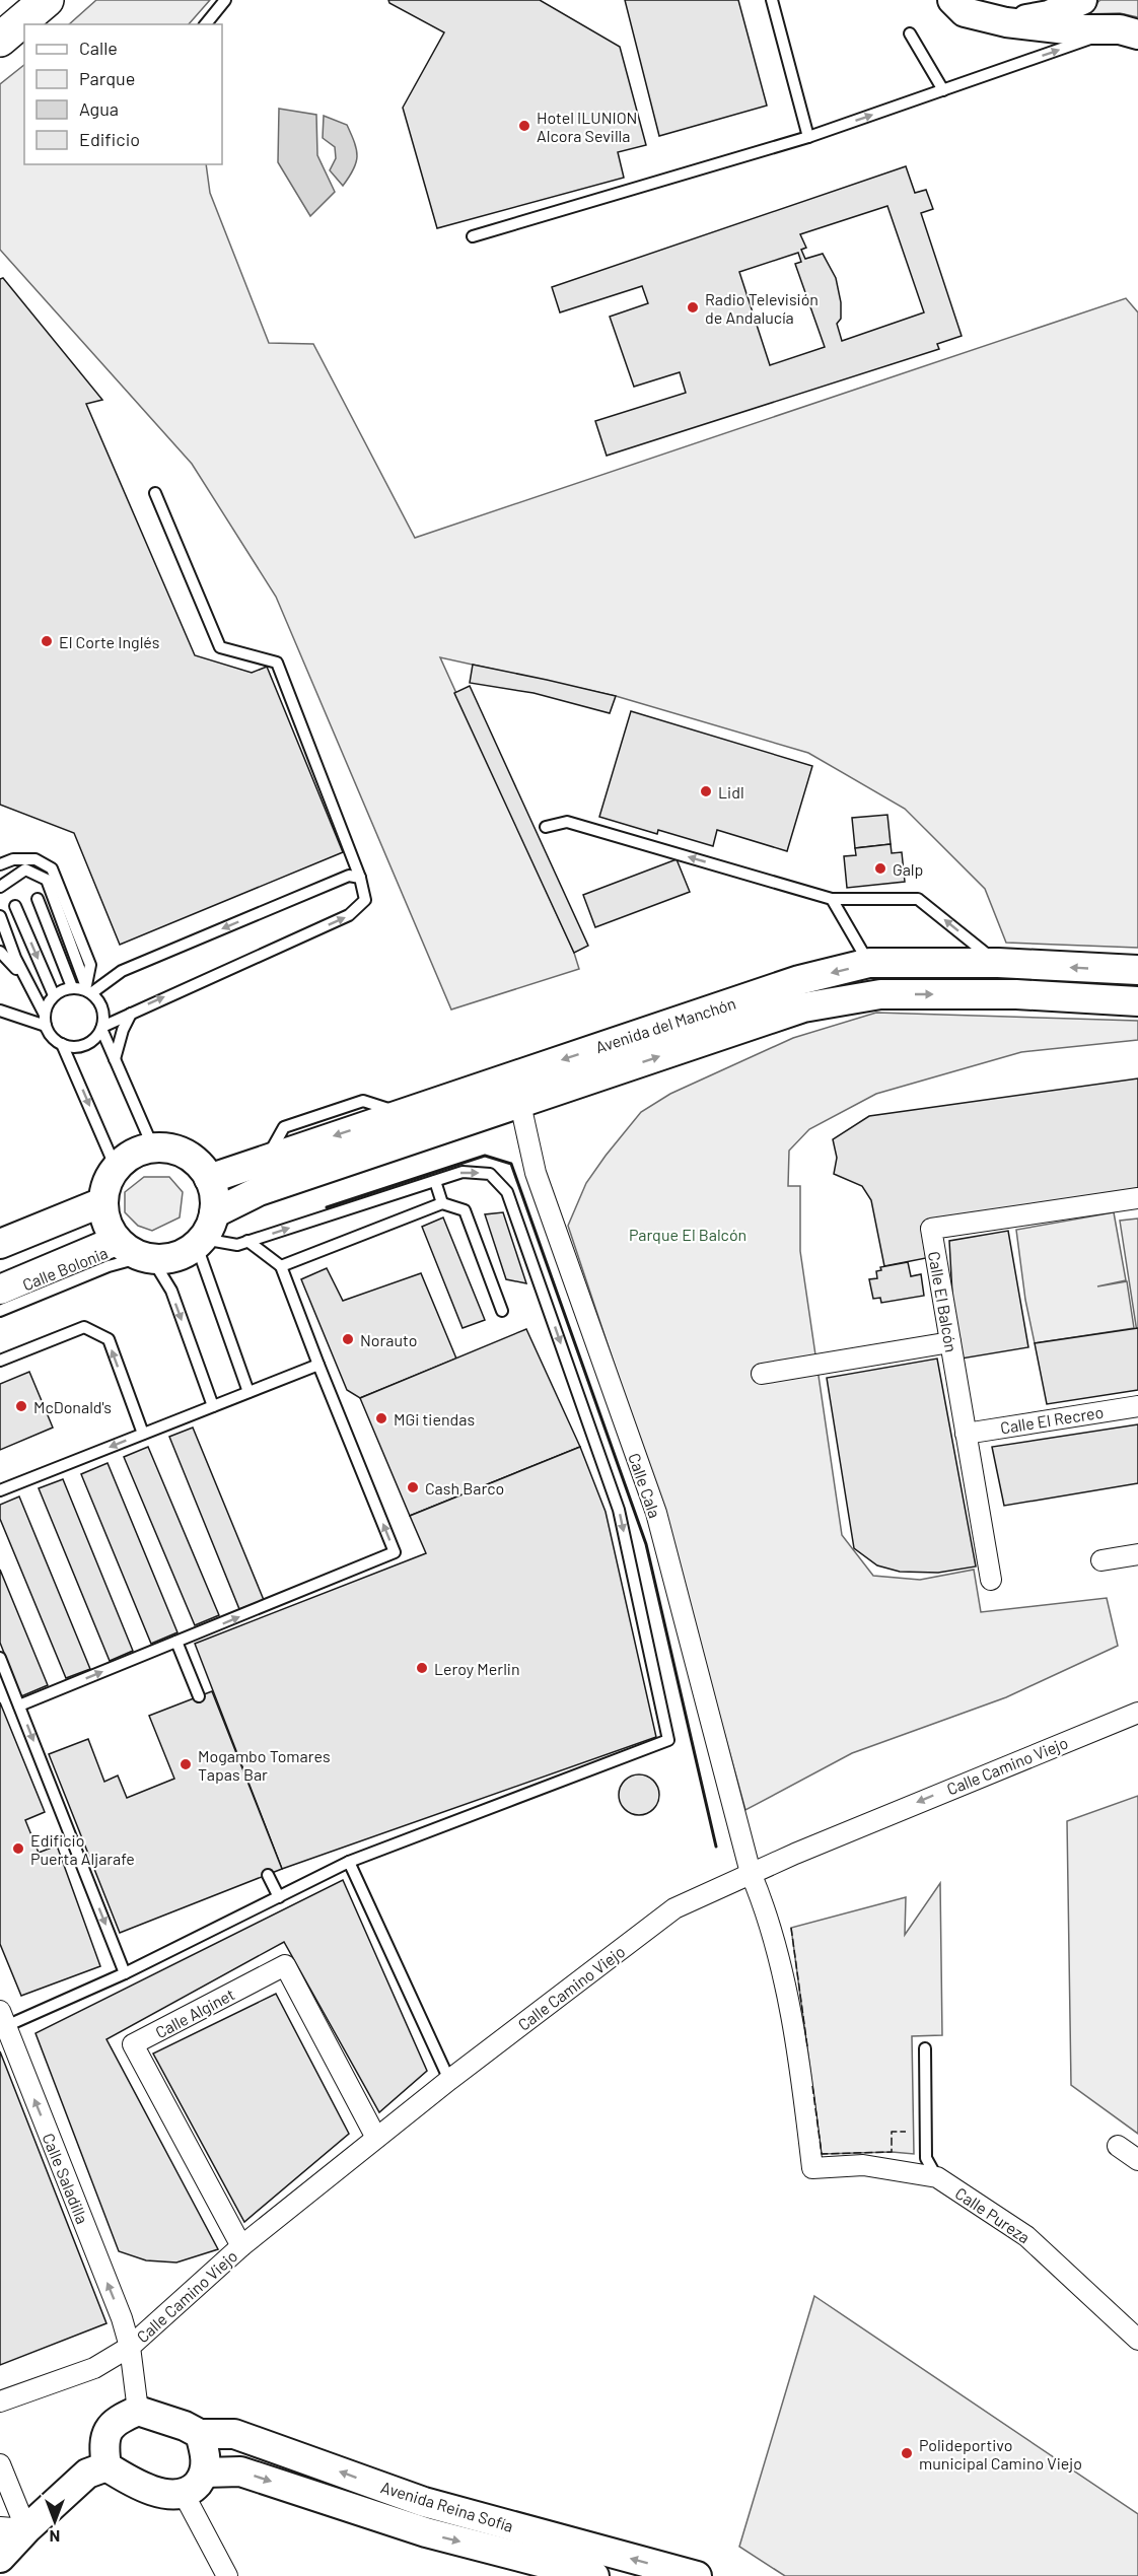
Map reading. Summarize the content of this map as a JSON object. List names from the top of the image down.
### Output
{
  "streets": {
    "main road": ["Avenida del Manchón", "Avenida Reina Sofía"],
    "street": [
      "Calle El Balcón",
      "Calle El Recreo",
      "Calle Cala",
      "Calle Camino Viejo",
      "Calle Alginet",
      "Calle Saladilla",
      "Calle Pureza"
    ],
    "lane": ["Calle Bolonia"]
  },
  "crossings": [
    ["Avenida del Manchón", "Calle Bolonia"],
    ["Avenida del Manchón", "Calle Cala"],
    ["Calle El Balcón", "Calle El Recreo"],
    ["Calle Cala", "Calle Camino Viejo"],
    ["Calle Cala", "Calle Pureza"],
    ["Calle Camino Viejo", "Calle Alginet"],
    ["Calle Camino Viejo", "Calle Saladilla"],
    ["Calle Camino Viejo", "Avenida Reina Sofía"]
  ],
  "one_way": ["Calle Saladilla"],
  "parks": ["Parque El Balcón"],
  "places": [
    "Hotel ILUNION Alcora Sevilla",
    "Radio Televisión de Andalucía",
    "El Corte Inglés",
    "Lidl",
    "Galp",
    "Norauto",
    "McDonald's",
    "MGi tiendas",
    "Cash Barco",
    "Leroy Merlin",
    "Mogambo Tomares Tapas Bar",
    "Edificio Puerta Aljarafe",
    "Polideportivo municipal Camino Viejo"
  ],
  "legend": [
    "Calle",
    "Parque",
    "Agua",
    "Edificio"
  ],
  "north": "bottom"
}
